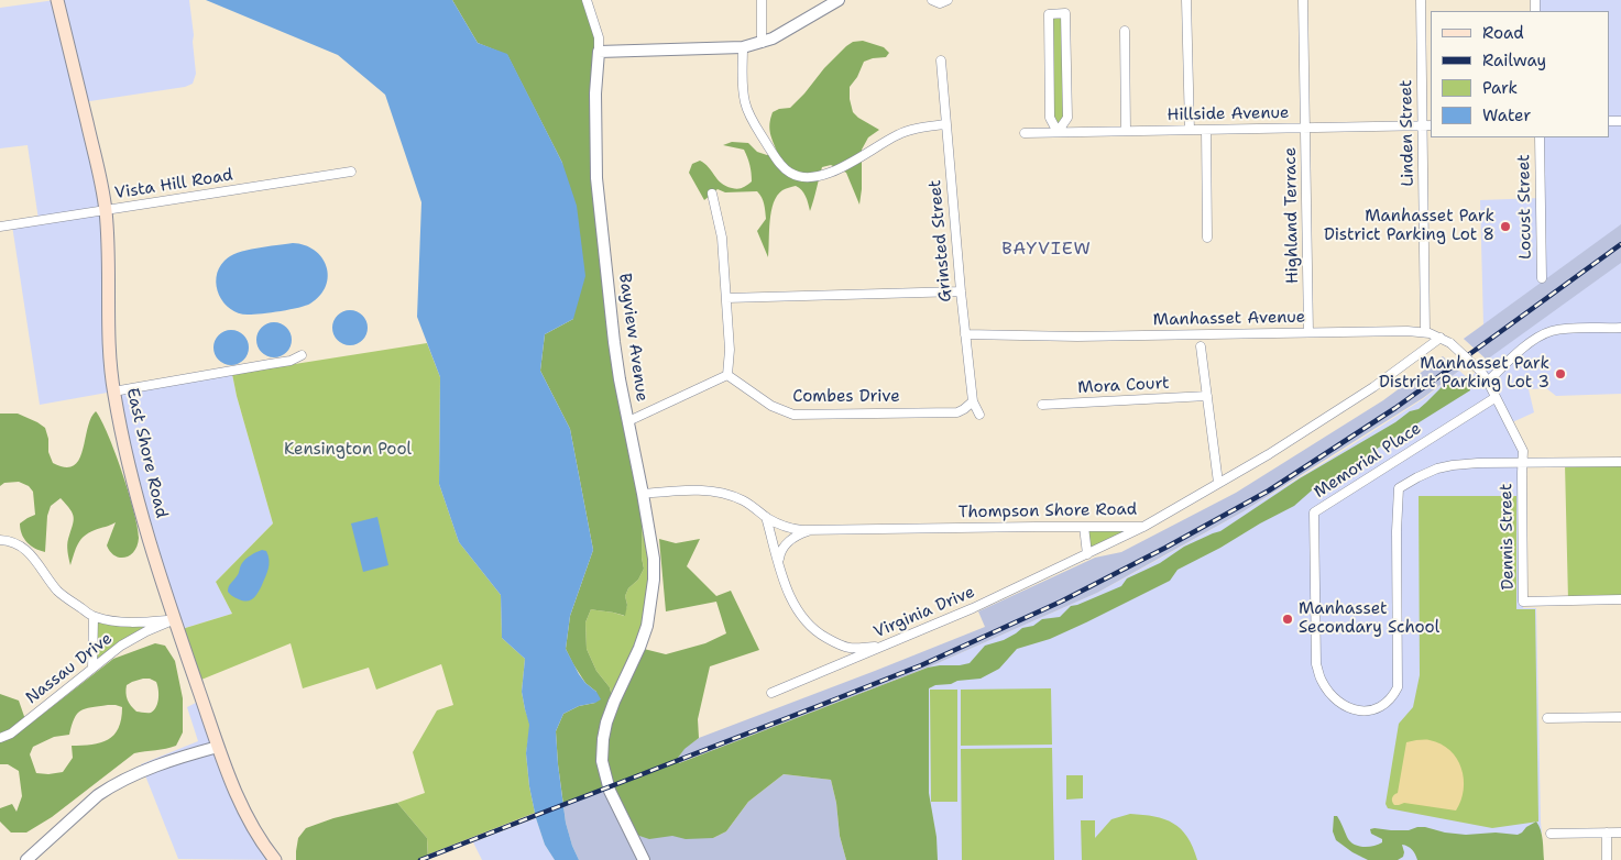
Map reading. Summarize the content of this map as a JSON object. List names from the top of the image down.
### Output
{
  "streets": {
    "main road": ["East Shore Road"],
    "street": [
      "Hillside Avenue",
      "Linden Street",
      "Vista Hill Road",
      "Locust Street",
      "Highland Terrace",
      "Grinsted Street",
      "Manhasset Avenue",
      "Bayview Avenue",
      "Mora Court",
      "Combes Drive",
      "Memorial Place",
      "Thompson Shore Road",
      "Dennis Street",
      "Virginia Drive",
      "Nassau Drive"
    ]
  },
  "crossings": [
    ["Hillside Avenue", "Linden Street"],
    ["Hillside Avenue", "Highland Terrace"],
    ["Linden Street", "Manhasset Avenue"],
    ["Vista Hill Road", "East Shore Road"],
    ["Highland Terrace", "Manhasset Avenue"],
    ["Grinsted Street", "Manhasset Avenue"],
    ["Grinsted Street", "Combes Drive"],
    ["Manhasset Avenue", "Thompson Shore Road"],
    ["Manhasset Avenue", "Dennis Street"],
    ["Bayview Avenue", "Thompson Shore Road"],
    ["East Shore Road", "Nassau Drive"],
    ["Memorial Place", "Dennis Street"],
    ["Thompson Shore Road", "Virginia Drive"]
  ],
  "districts": ["BAYVIEW"],
  "parks": ["Kensington Pool"],
  "places": ["Manhasset Park District Parking Lot 8", "Manhasset Park District Parking Lot 3", "Manhasset Secondary School"],
  "legend": [
    "Road",
    "Railway",
    "Park",
    "Water"
  ]
}
